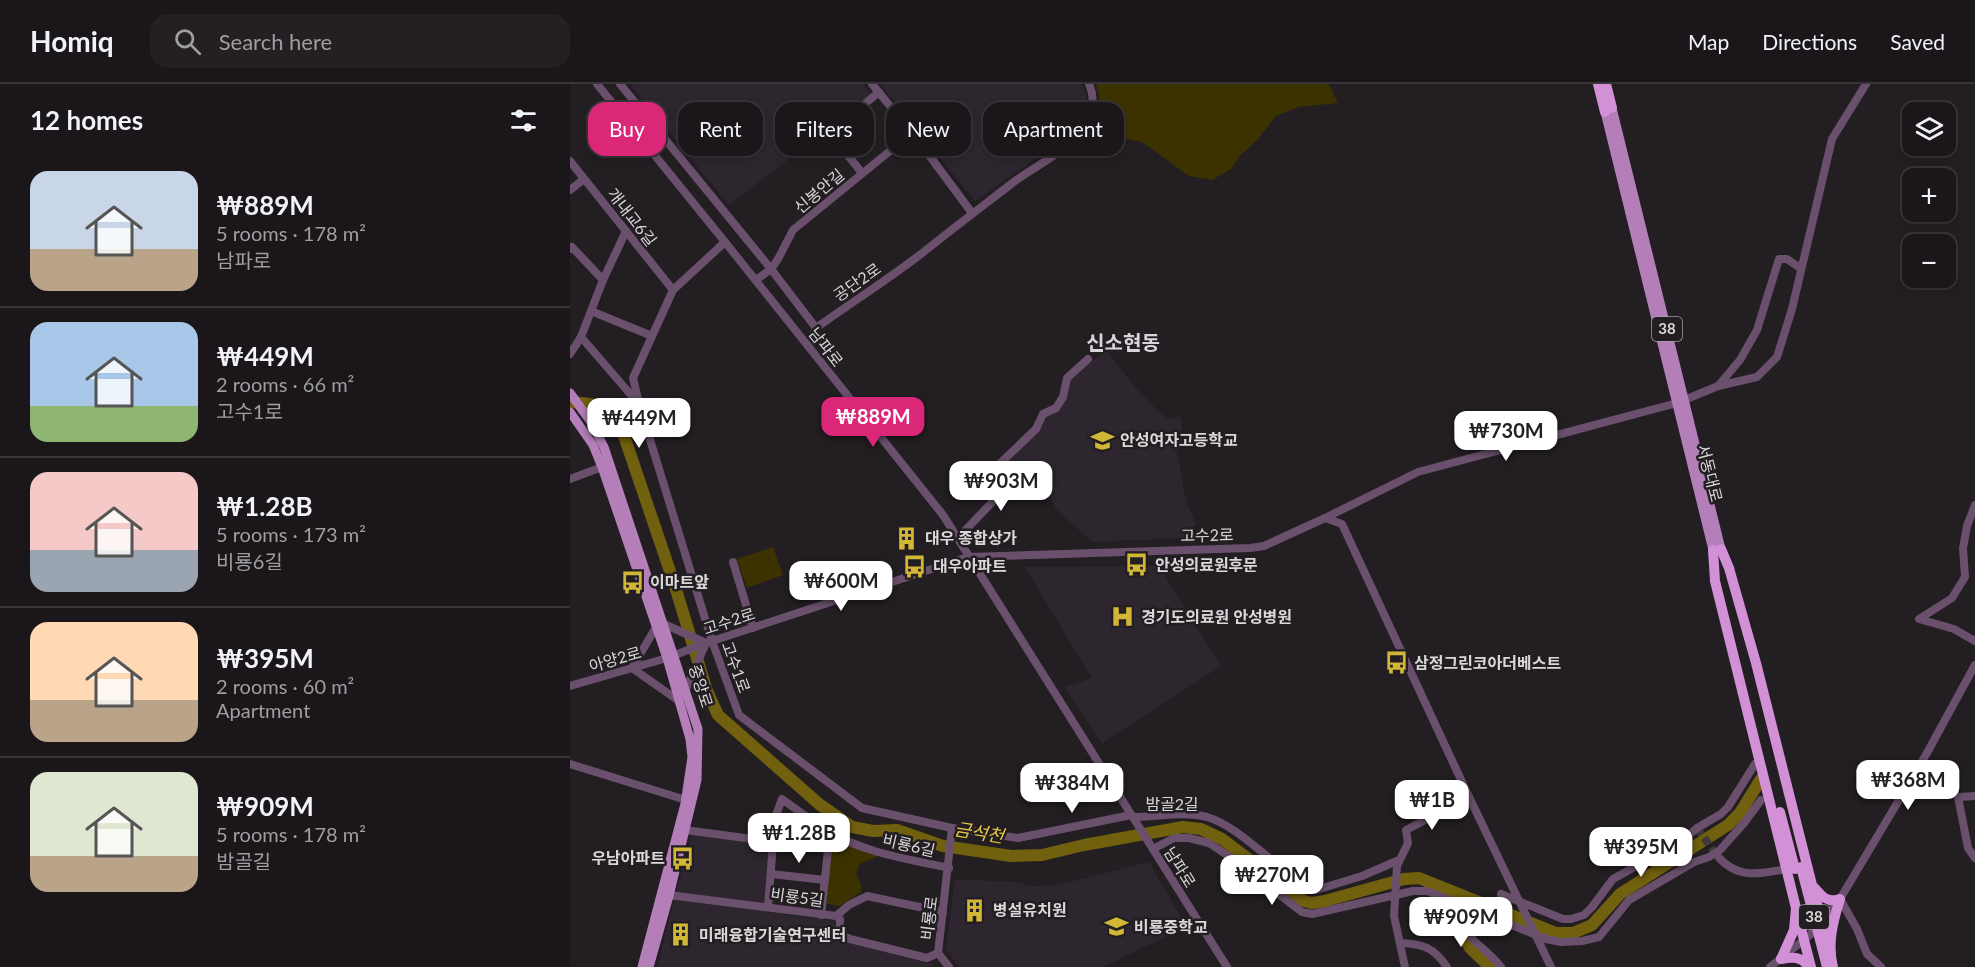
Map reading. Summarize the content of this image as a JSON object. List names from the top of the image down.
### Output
{
  "streets": {
    "highway": ["38", "서동대로"],
    "main road": ["중앙로"],
    "street": [
      "신봉안길",
      "개내교6길",
      "공단2로",
      "남파로",
      "고수2로",
      "아양2로",
      "고수1로",
      "밤골2길",
      "비룡6길",
      "비룡5길",
      "비룡로"
    ]
  },
  "crossings": [
    ["신봉안길", "남파로"],
    ["개내교6길", "고수1로"],
    ["38", "서동대로"],
    ["남파로", "고수2로"],
    ["남파로", "고수1로"],
    ["남파로", "밤골2길"],
    ["서동대로", "고수2로"],
    ["고수2로", "아양2로"],
    ["고수2로", "고수1로"],
    ["고수2로", "중앙로"],
    ["아양2로", "중앙로"],
    ["고수1로", "밤골2길"],
    ["고수1로", "비룡로"],
    ["중앙로", "비룡5길"],
    ["비룡6길", "비룡5길"],
    ["비룡6길", "비룡로"],
    ["비룡5길", "비룡로"]
  ],
  "districts": ["신소현동"],
  "water": ["금석천"],
  "places": {
    "school or university": ["안성여자고등학교", "비룡중학교"],
    "building": ["대우 종합상가", "병설유치원", "미래융합기술연구센터"],
    "bus stop": [
      "안성의료원후문",
      "대우아파트",
      "이마트앞",
      "삼정그린코아더베스트",
      "우남아파트"
    ],
    "hospital": ["경기도의료원 안성병원"]
  },
  "page": {
    "header": "Homiq",
    "search": "Search here",
    "nav": ["Map", "Directions", "Saved"],
    "heading": "12 homes",
    "map_buttons": ["+", "−"],
    "chip": [
      "Buy",
      "Rent",
      "Filters",
      "New",
      "Apartment"
    ],
    "list": [
      {
        "name": "₩889M",
        "note": "5 rooms · 178 m² · 남파로"
      },
      {
        "name": "₩449M",
        "note": "2 rooms · 66 m² · 고수1로"
      },
      {
        "name": "₩1.28B",
        "note": "5 rooms · 173 m² · 비룡6길"
      },
      {
        "name": "₩395M",
        "note": "2 rooms · 60 m² · Apartment"
      },
      {
        "name": "₩909M",
        "note": "5 rooms · 178 m² · 밤골길"
      }
    ],
    "price": [
      "₩889M",
      "₩449M",
      "₩730M",
      "₩903M",
      "₩600M",
      "₩368M",
      "₩384M",
      "₩1B",
      "₩1.28B",
      "₩395M",
      "₩270M",
      "₩909M"
    ]
  }
}
